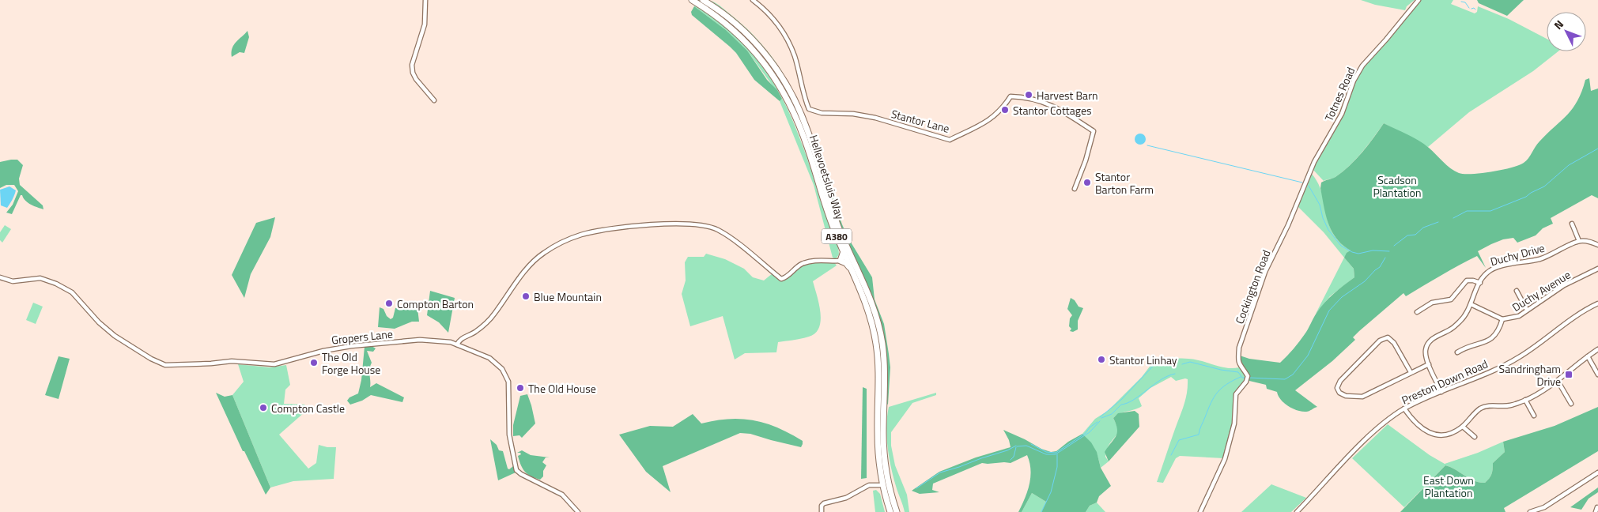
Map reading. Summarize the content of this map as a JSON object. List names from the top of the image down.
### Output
{
  "streets": {
    "highway": ["Hellevoetsluis Way", "A380"],
    "street": [
      "Totnes Road",
      "Stantor Lane",
      "Duchy Drive",
      "Cockington Road",
      "Duchy Avenue",
      "Gropers Lane",
      "Preston Down Road"
    ]
  },
  "crossings": [
    ["Totnes Road", "Cockington Road"],
    ["Duchy Drive", "Duchy Avenue"],
    ["Duchy Drive", "Preston Down Road"]
  ],
  "parks": ["Scadson Plantation", "East Down Plantation"],
  "places": {
    "other": [
      "Harvest Barn",
      "Stantor Cottages",
      "Stantor Barton Farm",
      "Blue Mountain",
      "Compton Barton",
      "Stantor Linhay",
      "The Old Forge House",
      "The Old House",
      "Compton Castle"
    ],
    "transit": ["Sandringham Drive"]
  },
  "north": "top left"
}
